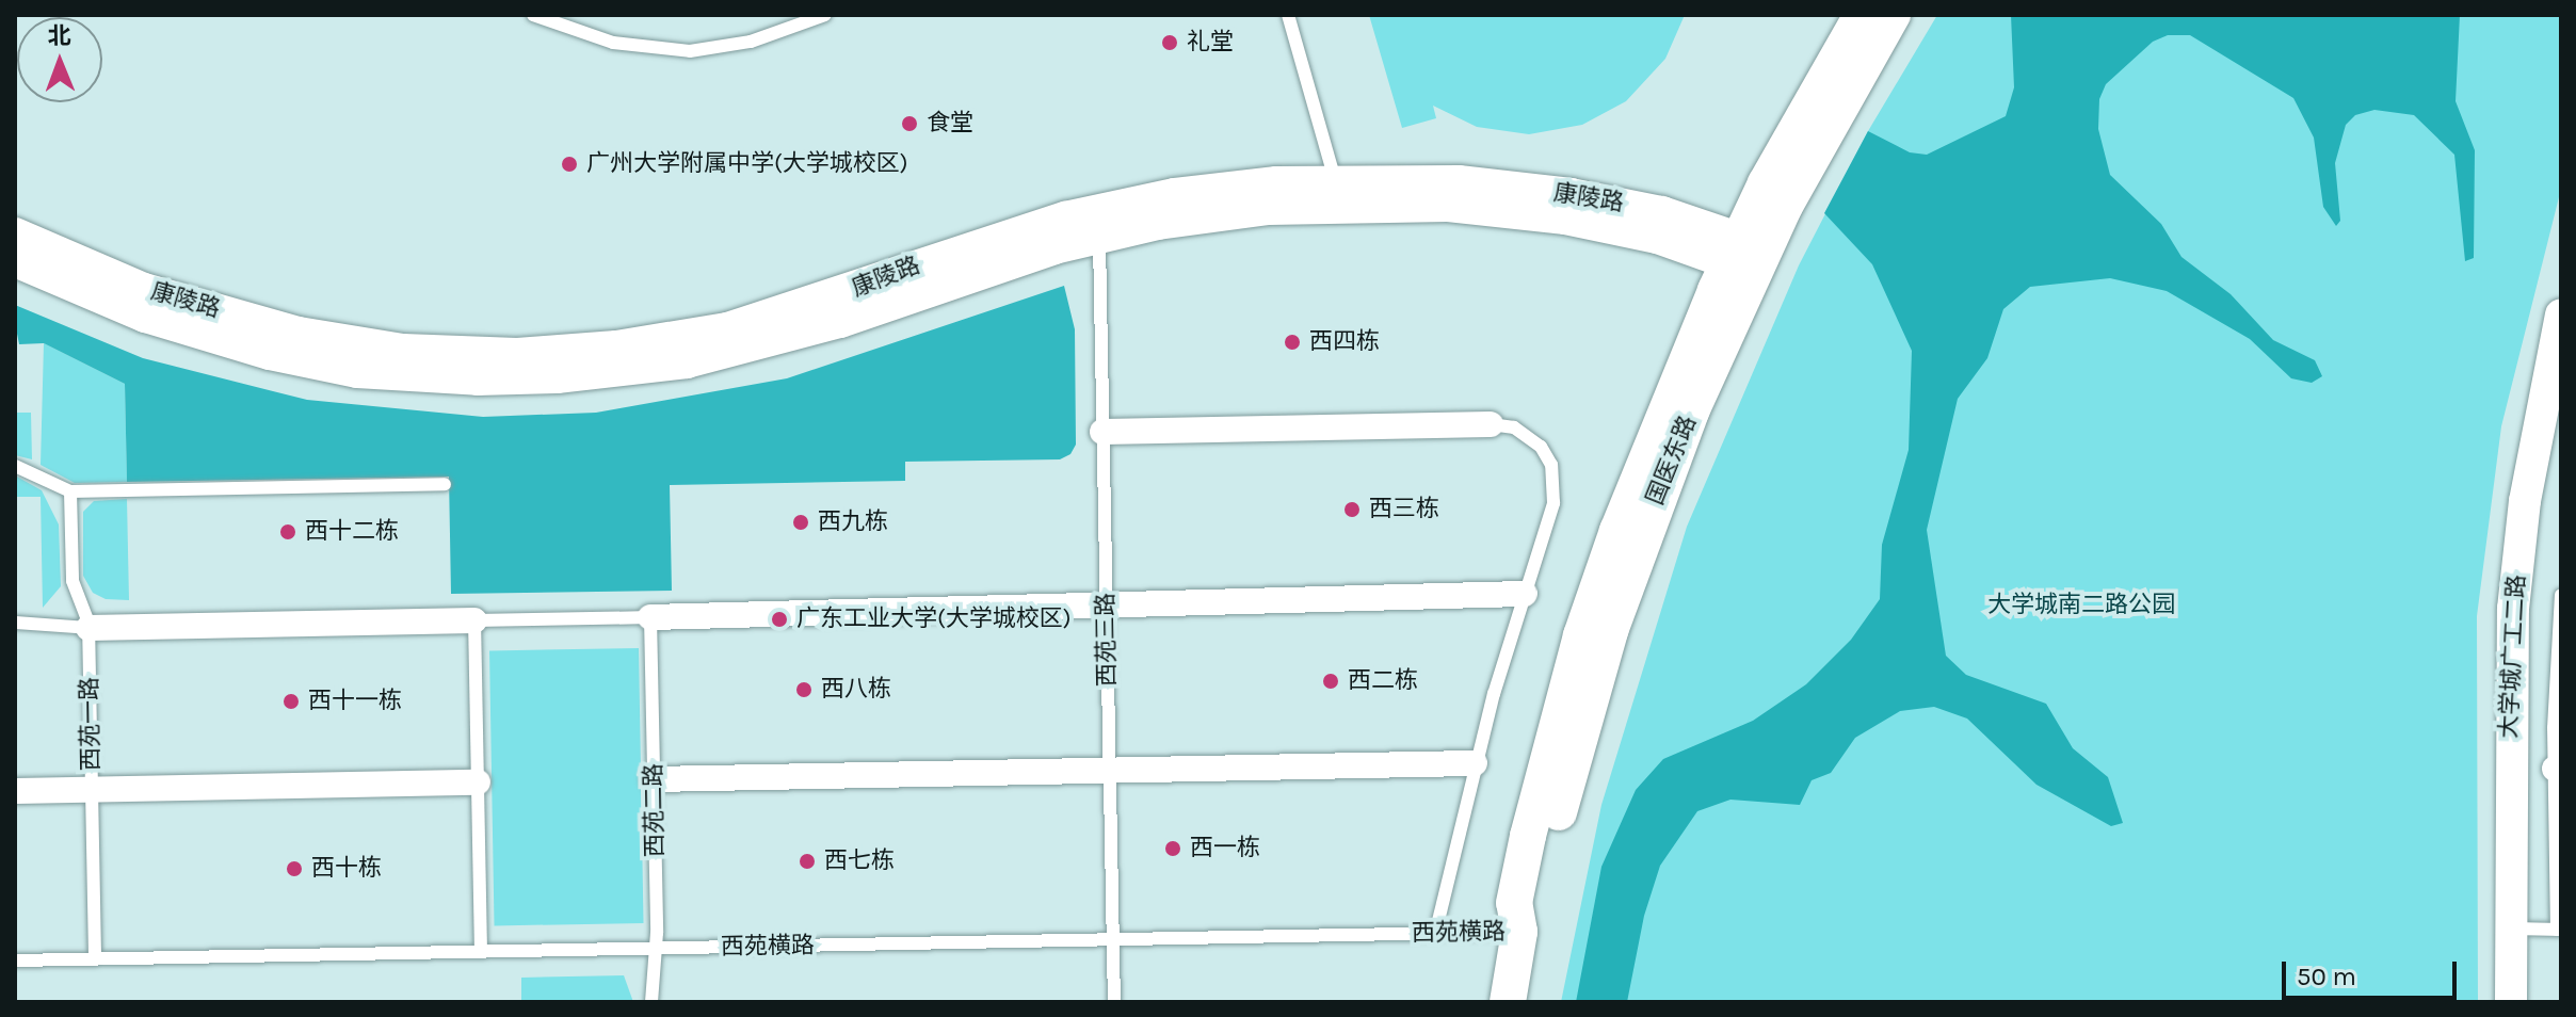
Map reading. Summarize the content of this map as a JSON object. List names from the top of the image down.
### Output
{
  "streets": {
    "main road": ["国医东路"],
    "street": ["康陵路", "大学城广工二路"],
    "lane": [
      "西苑三路",
      "西苑一路",
      "西苑二路",
      "西苑横路"
    ]
  },
  "crossings": [
    ["康陵路", "国医东路"],
    ["康陵路", "西苑三路"],
    ["国医东路", "西苑横路"],
    ["西苑三路", "西苑横路"],
    ["西苑一路", "西苑横路"],
    ["西苑二路", "西苑横路"]
  ],
  "parks": ["大学城南二路公园"],
  "places": [
    "礼堂",
    "食堂",
    "广州大学附属中学(大学城校区)",
    "西四栋",
    "西三栋",
    "西九栋",
    "西十二栋",
    "广东工业大学(大学城校区)",
    "西二栋",
    "西八栋",
    "西十一栋",
    "西一栋",
    "西七栋",
    "西十栋"
  ],
  "scale_bar": "50 m",
  "north": "top"
}
